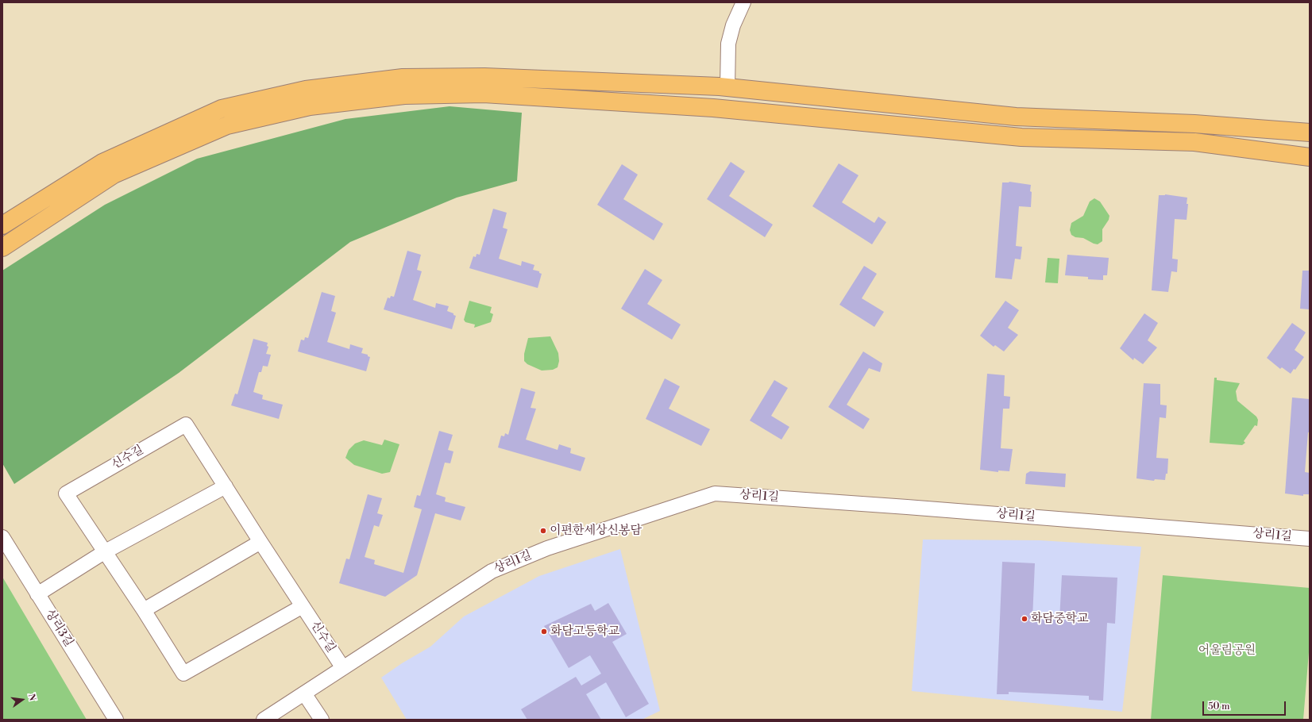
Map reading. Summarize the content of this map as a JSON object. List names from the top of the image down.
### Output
{
  "streets": {
    "street": ["신수길", "상리1길", "상리3길"]
  },
  "crossings": [
    ["신수길", "상리1길"]
  ],
  "parks": ["어울림공원"],
  "places": ["이편한세상신봉담", "화담중학교", "화담고등학교"],
  "scale_bar": "50 m",
  "north": "right"
}
